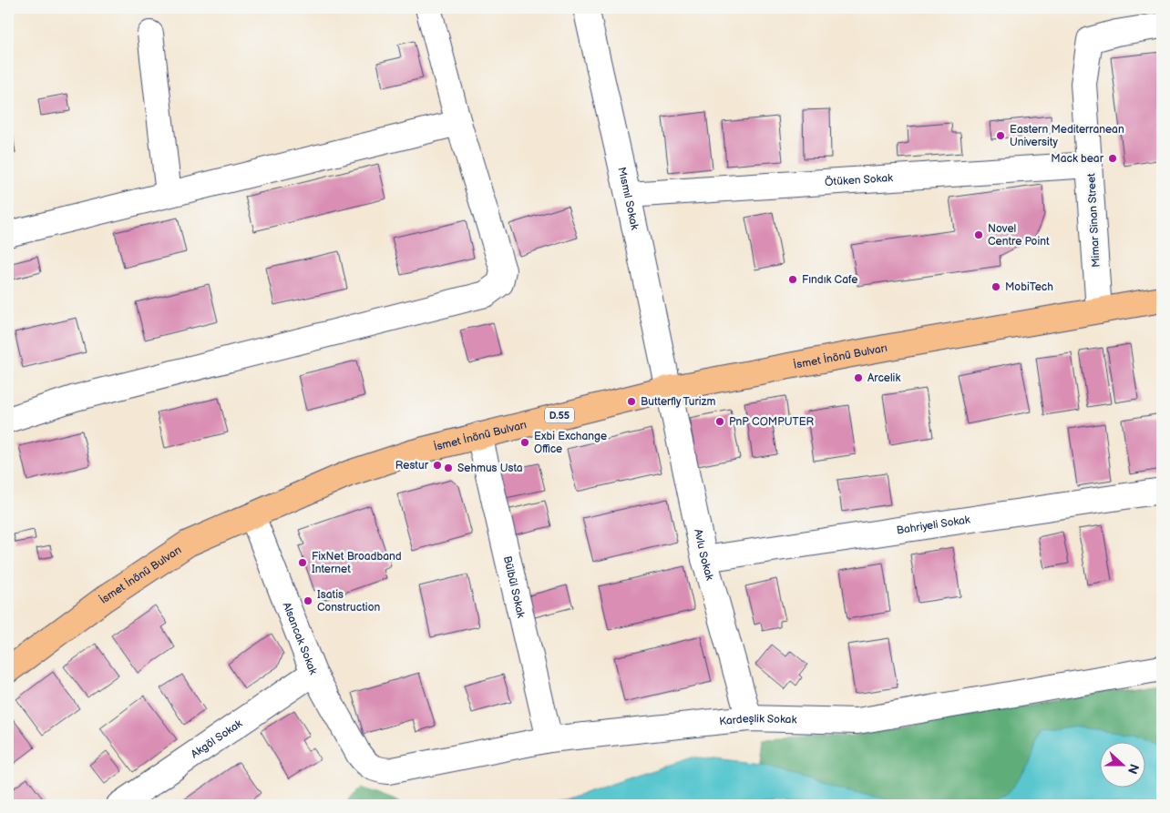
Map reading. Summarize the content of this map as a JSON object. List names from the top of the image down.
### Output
{
  "streets": {
    "main road": ["İsmet İnönü Bulvarı", "D.55"],
    "street": [
      "Ötüken Sokak",
      "Mısmıl Sokak",
      "Mimar Sinan Street",
      "Bahriyeli Sokak",
      "Avlu Sokak",
      "Bülbül Sokak",
      "Alsancak Sokak",
      "Kardeşlik Sokak",
      "Akgöl Sokak"
    ]
  },
  "crossings": [
    ["Ötüken Sokak", "Mısmıl Sokak"],
    ["Ötüken Sokak", "Mimar Sinan Street"],
    ["Mısmıl Sokak", "İsmet İnönü Bulvarı"],
    ["Mısmıl Sokak", "Avlu Sokak"],
    ["Mimar Sinan Street", "İsmet İnönü Bulvarı"],
    ["İsmet İnönü Bulvarı", "Avlu Sokak"],
    ["İsmet İnönü Bulvarı", "Bülbül Sokak"],
    ["İsmet İnönü Bulvarı", "Alsancak Sokak"],
    ["Bahriyeli Sokak", "Avlu Sokak"],
    ["Avlu Sokak", "Kardeşlik Sokak"],
    ["Bülbül Sokak", "Kardeşlik Sokak"],
    ["Alsancak Sokak", "Kardeşlik Sokak"],
    ["Alsancak Sokak", "Akgöl Sokak"]
  ],
  "places": [
    "Eastern Mediterranean University",
    "Mack bear",
    "Novel Centre Point",
    "Fındık Cafe",
    "MobiTech",
    "Arcelik",
    "Butterfly Turizm",
    "PnP COMPUTER",
    "Exbi Exchange Office",
    "Restur",
    "Sehmus Usta",
    "FixNet Broadband Internet",
    "Isatis Construction"
  ],
  "north": "right"
}
